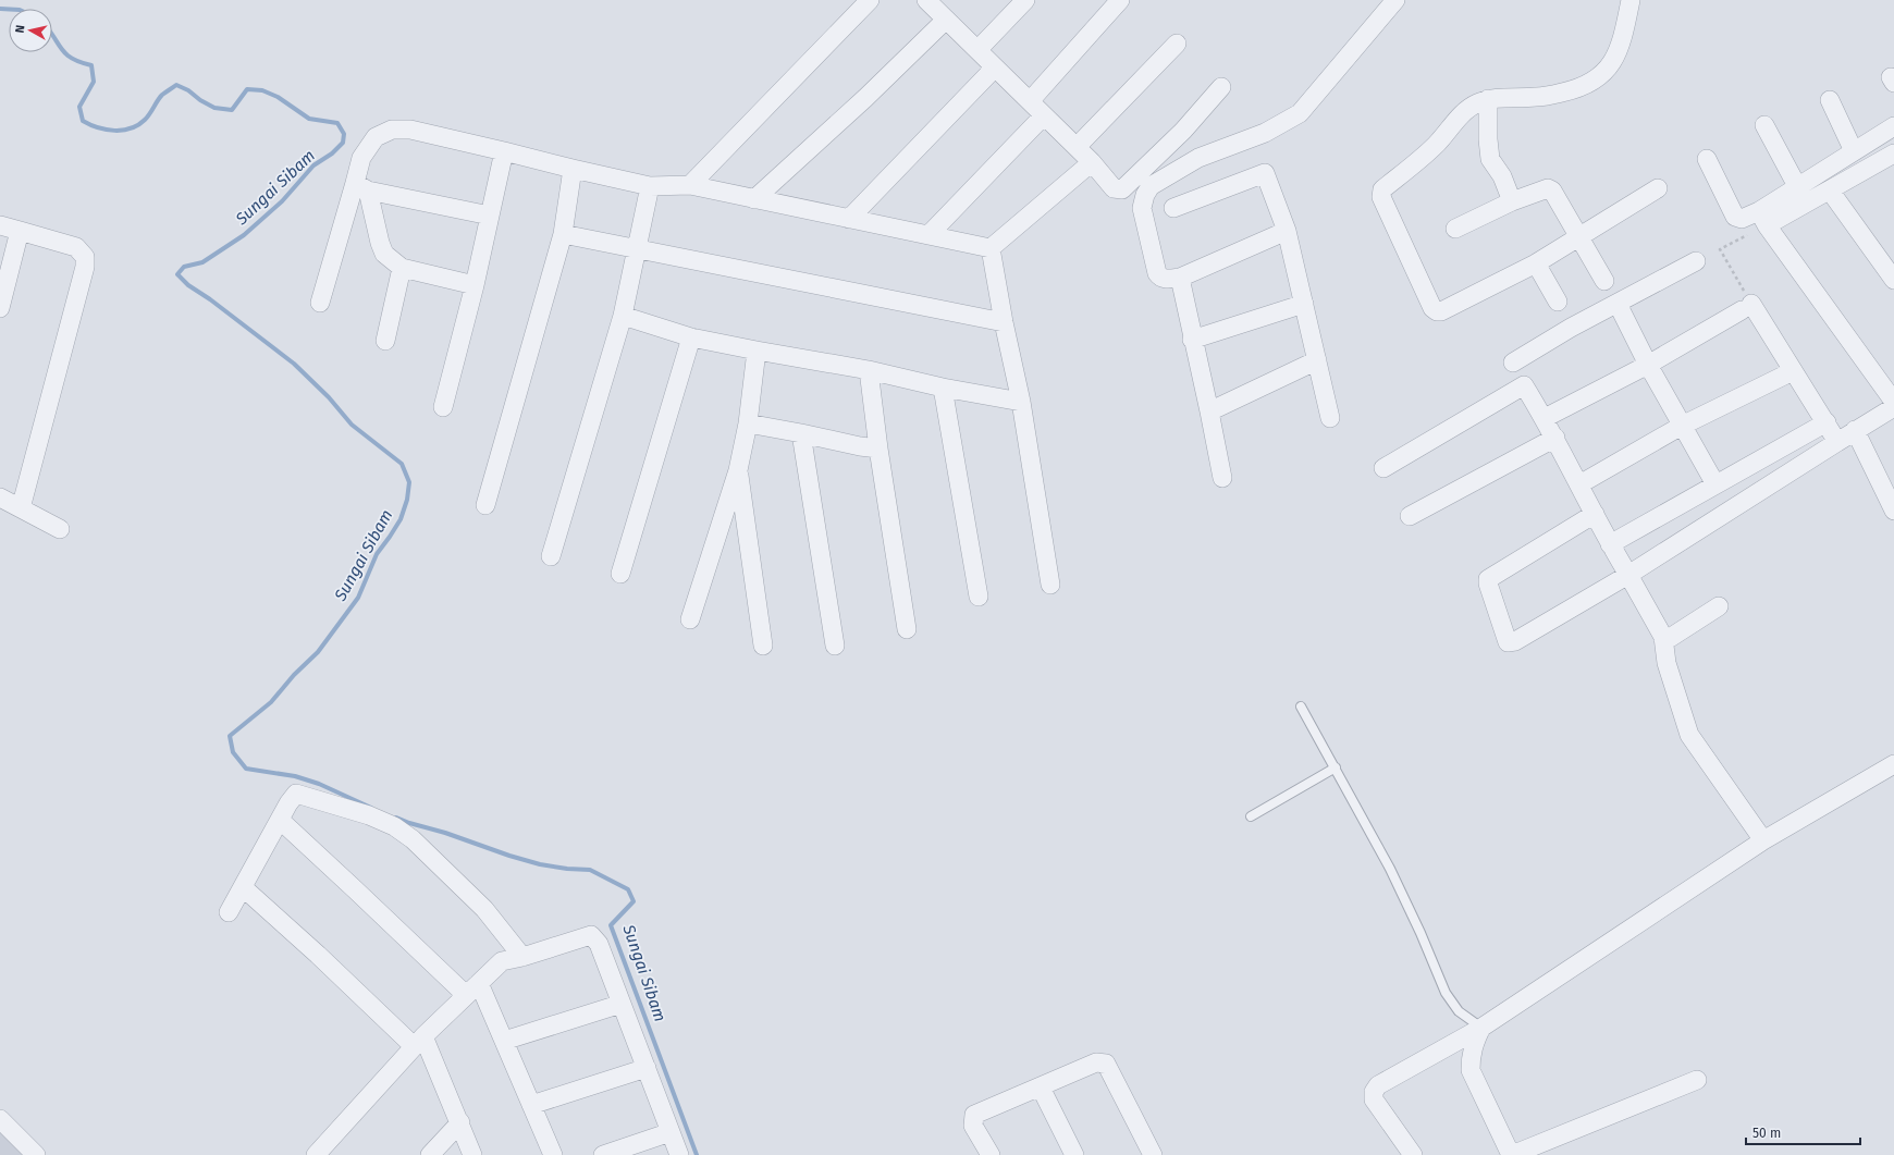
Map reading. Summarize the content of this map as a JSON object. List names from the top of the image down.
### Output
{
  "water": ["Sungai Sibam"],
  "scale_bar": "50 m",
  "north": "left"
}
